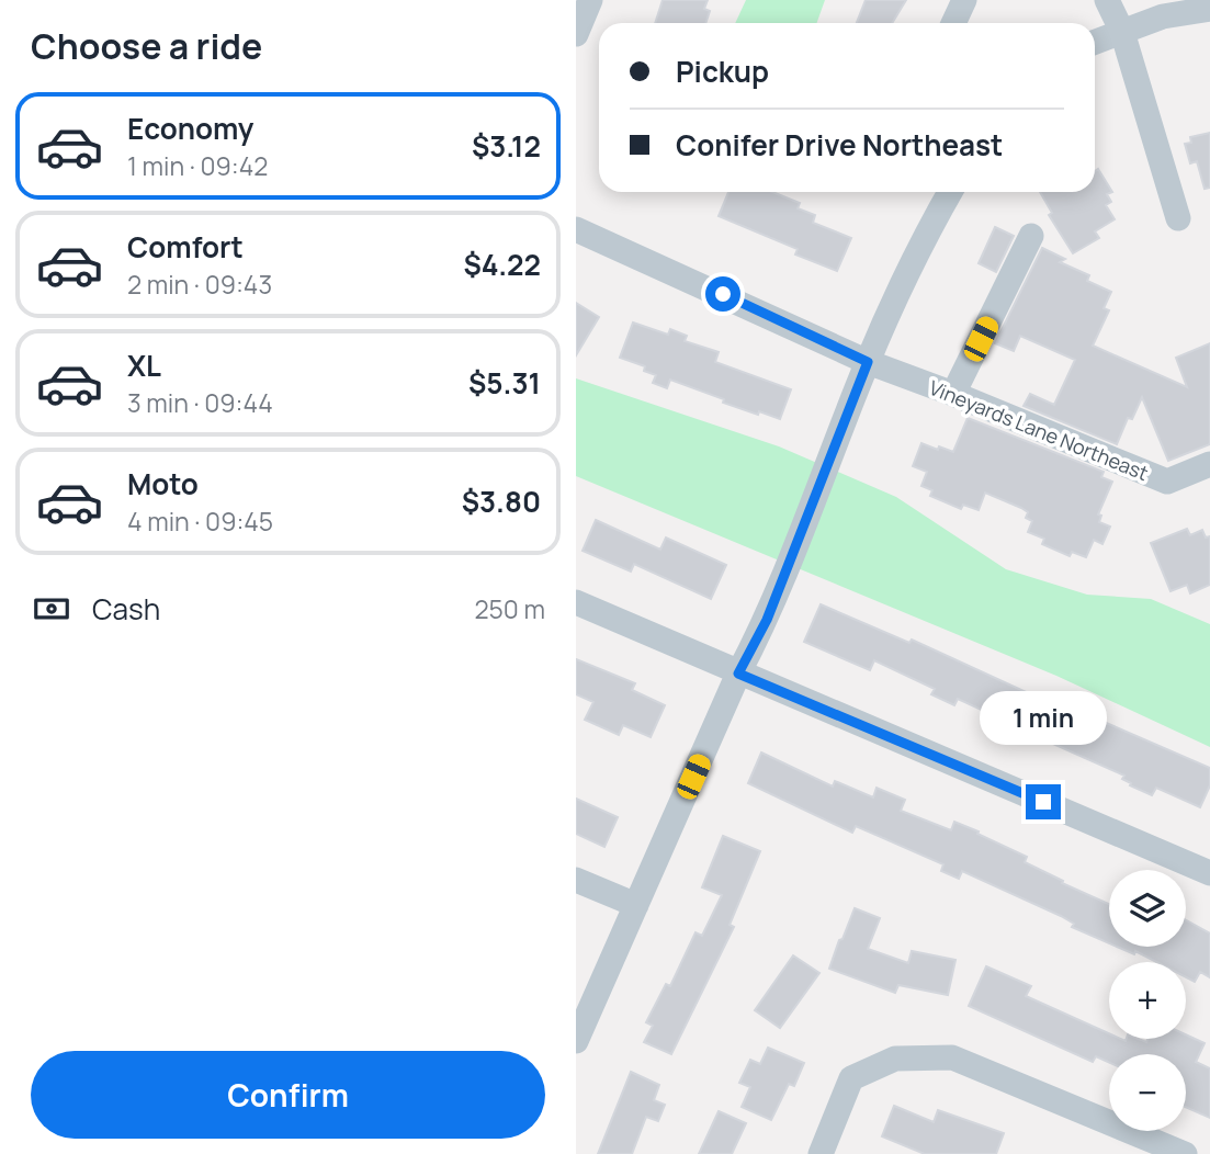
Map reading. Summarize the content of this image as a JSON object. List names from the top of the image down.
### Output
{
  "streets": {
    "street": ["Vineyards Lane Northeast"]
  },
  "page": {
    "heading": "Choose a ride",
    "banner": ["Pickup", "Conifer Drive Northeast"],
    "list": [
      {
        "name": "Economy",
        "note": "1 min · 09:42",
        "value": "$3.12"
      },
      {
        "name": "Comfort",
        "note": "2 min · 09:43",
        "value": "$4.22"
      },
      {
        "name": "XL",
        "note": "3 min · 09:44",
        "value": "$5.31"
      },
      {
        "name": "Moto",
        "note": "4 min · 09:45",
        "value": "$3.80"
      }
    ],
    "pay": ["Cash", "250 m"],
    "bubble": "1 min",
    "map_buttons": ["+", "−"],
    "buttons": "Confirm"
  }
}
